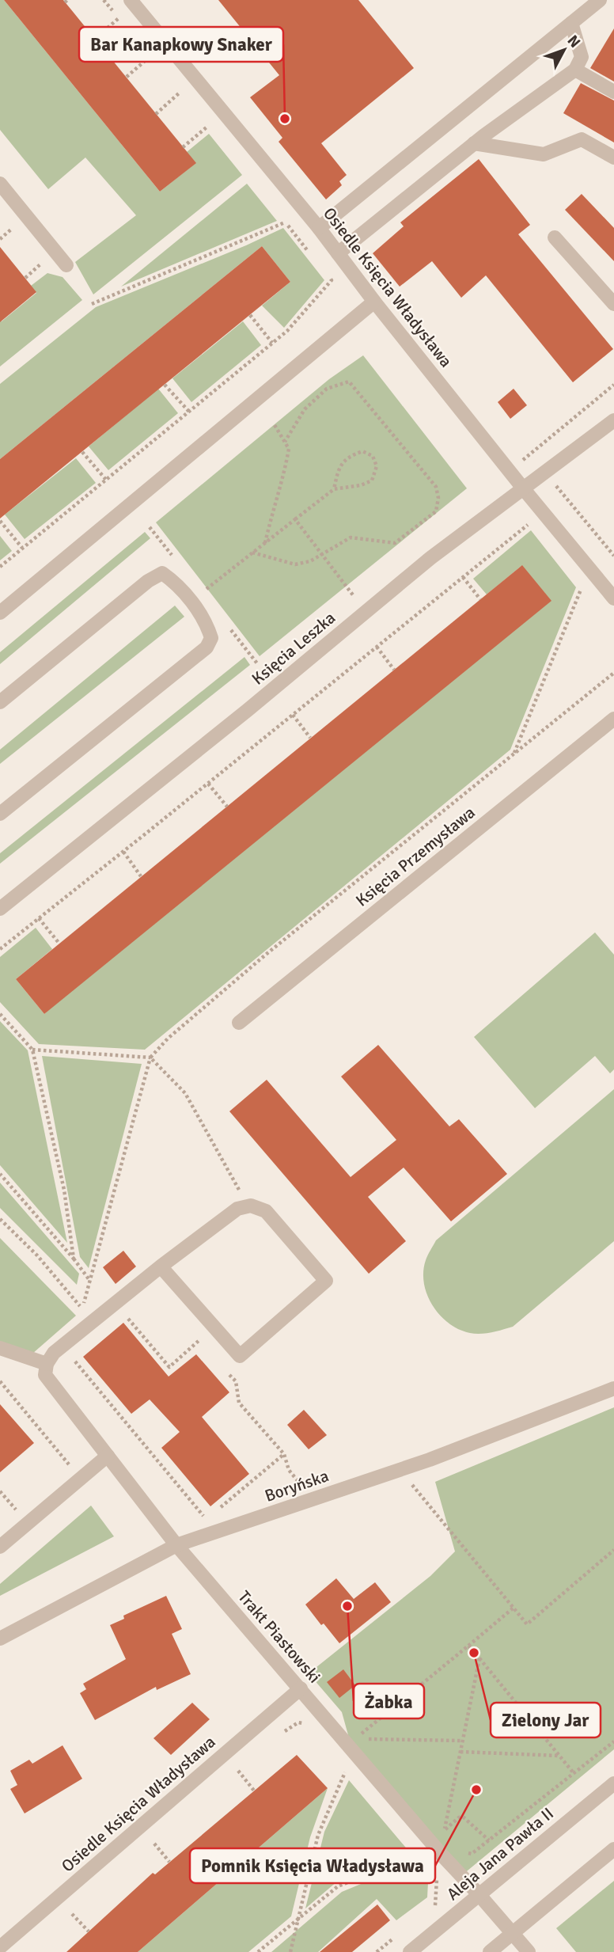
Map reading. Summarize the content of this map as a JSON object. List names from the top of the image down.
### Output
{
  "streets": {
    "street": [
      "Osiedle Księcia Władysława",
      "Księcia Leszka",
      "Księcia Przemysława",
      "Boryńska",
      "Trakt Piastowski",
      "Aleja Jana Pawła II"
    ]
  },
  "crossings": [
    ["Osiedle Księcia Władysława", "Księcia Leszka"],
    ["Osiedle Księcia Władysława", "Trakt Piastowski"],
    ["Boryńska", "Trakt Piastowski"],
    ["Trakt Piastowski", "Aleja Jana Pawła II"]
  ],
  "places": [
    "Bar Kanapkowy Snaker",
    "Żabka",
    "Zielony Jar",
    "Pomnik Księcia Władysława"
  ],
  "north": "top right"
}
